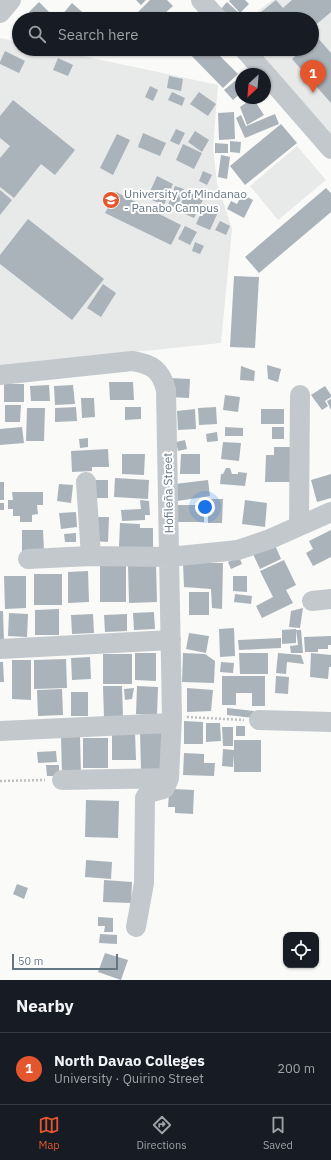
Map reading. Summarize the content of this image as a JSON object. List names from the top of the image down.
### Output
{
  "streets": {
    "street": ["Hofileña Street"]
  },
  "places": {
    "school or university": ["University of Mindanao - Panabo Campus"]
  },
  "scale_bar": "50 m",
  "north": "bottom left",
  "page": {
    "search": "Search here",
    "pins": "1",
    "scale": "50 m",
    "heading": "Nearby",
    "list": [
      {
        "mark": "1",
        "name": "North Davao Colleges",
        "note": "University · Quirino Street",
        "value": "200 m"
      }
    ],
    "nav": ["Map", "Directions", "Saved"]
  }
}
